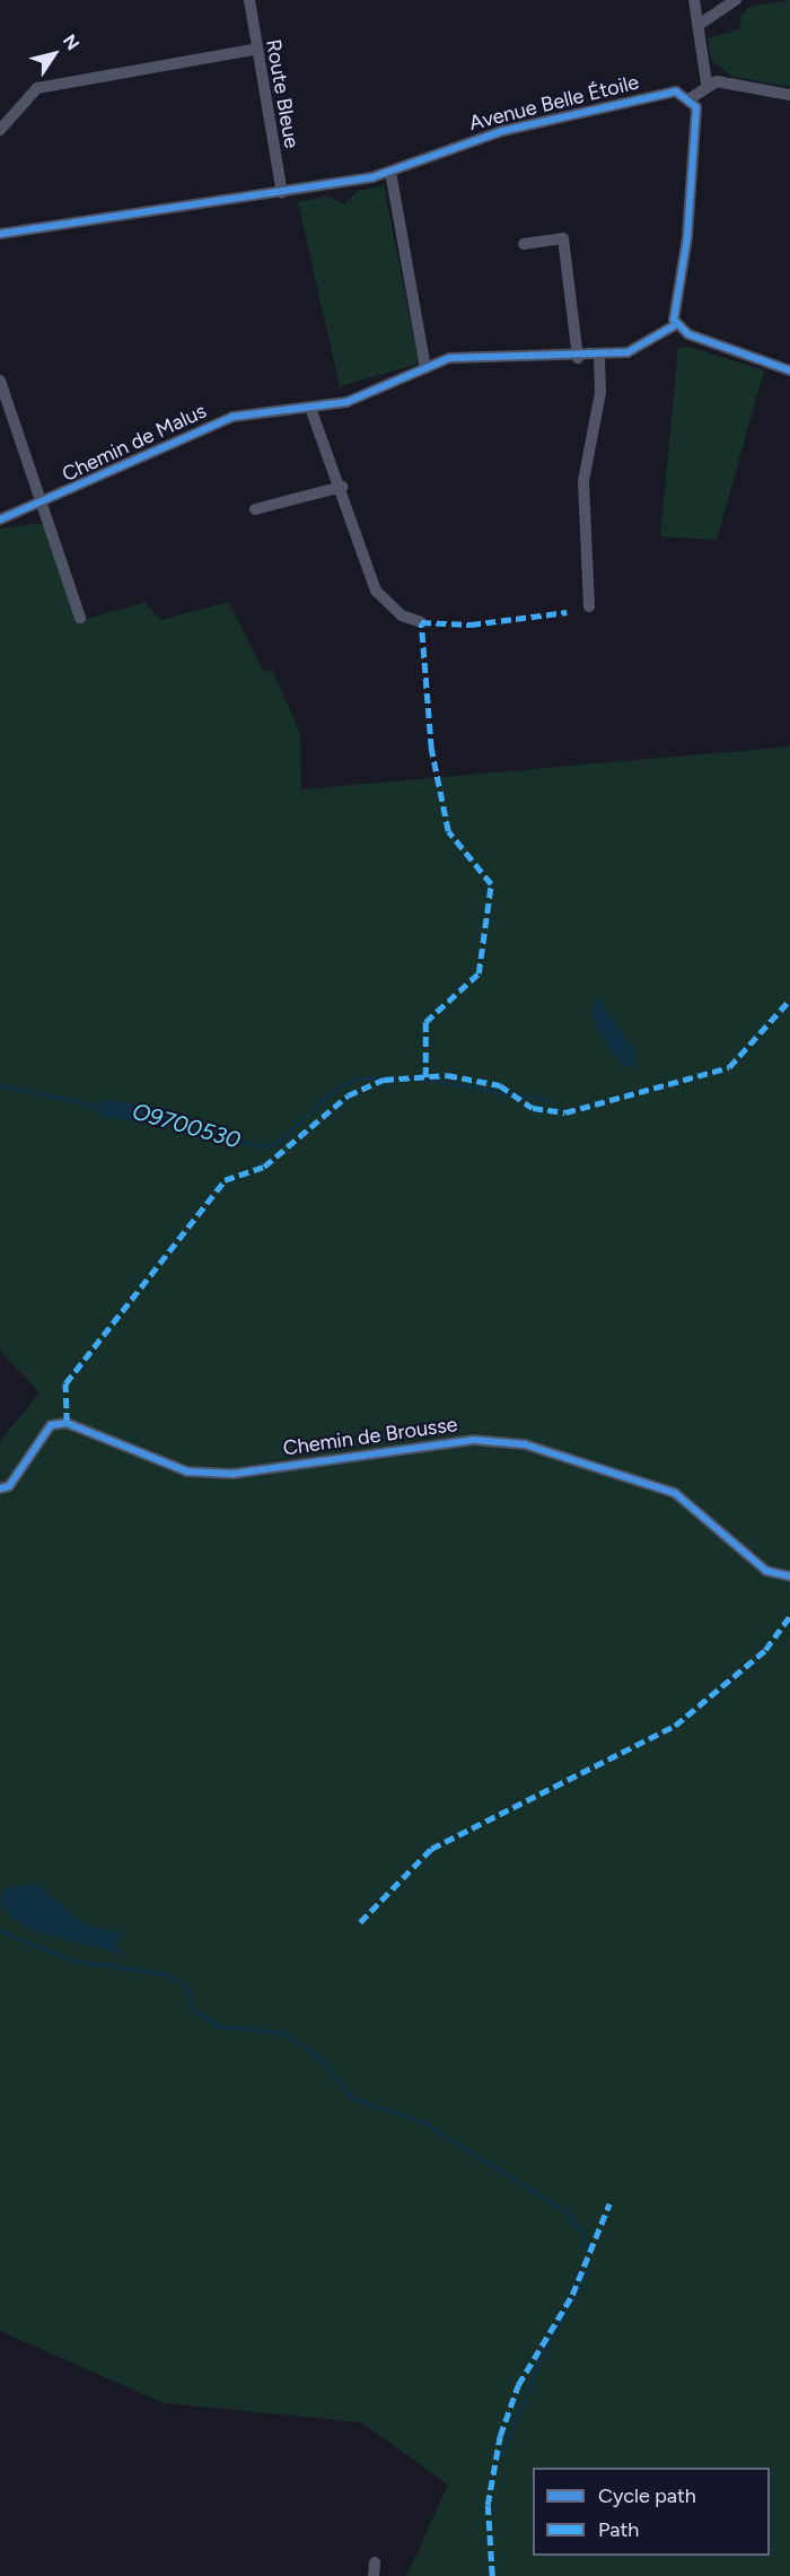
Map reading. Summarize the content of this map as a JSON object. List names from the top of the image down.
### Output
{
  "streets": {
    "street": [
      "Route Bleue",
      "Avenue Belle Étoile",
      "Chemin de Malus",
      "Chemin de Brousse"
    ]
  },
  "crossings": [
    ["Route Bleue", "Avenue Belle Étoile"]
  ],
  "water": ["O9700530"],
  "legend": ["Cycle path", "Path"],
  "north": "top right"
}
